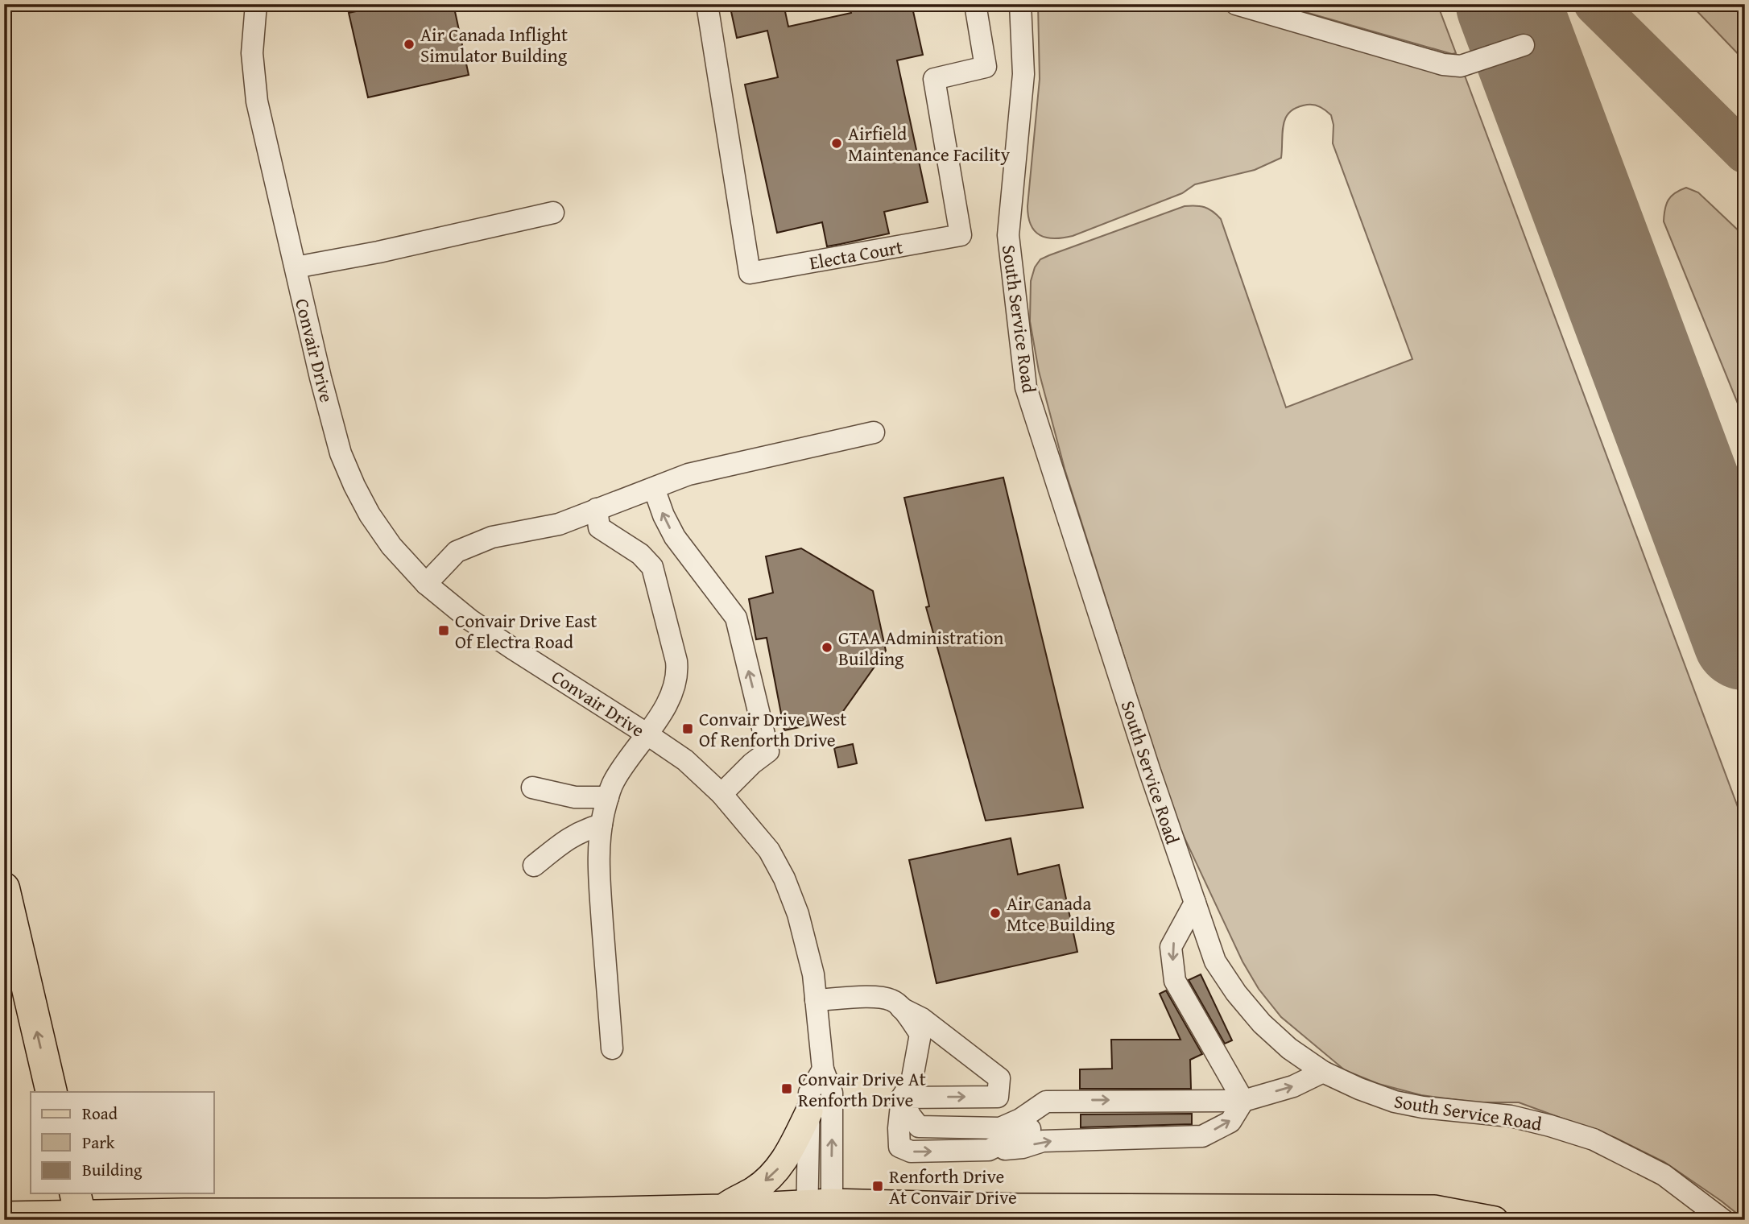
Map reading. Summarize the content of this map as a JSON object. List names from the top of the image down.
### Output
{
  "streets": {
    "street": ["Electa Court", "South Service Road", "Convair Drive"]
  },
  "places": {
    "other": [
      "Air Canada Inflight Simulator Building",
      "Airfield Maintenance Facility",
      "GTAA Administration Building",
      "Air Canada Mtce Building"
    ],
    "transit": [
      "Convair Drive East Of Electra Road",
      "Convair Drive West Of Renforth Drive",
      "Convair Drive At Renforth Drive",
      "Renforth Drive At Convair Drive"
    ]
  },
  "legend": ["Road", "Park", "Building"]
}
